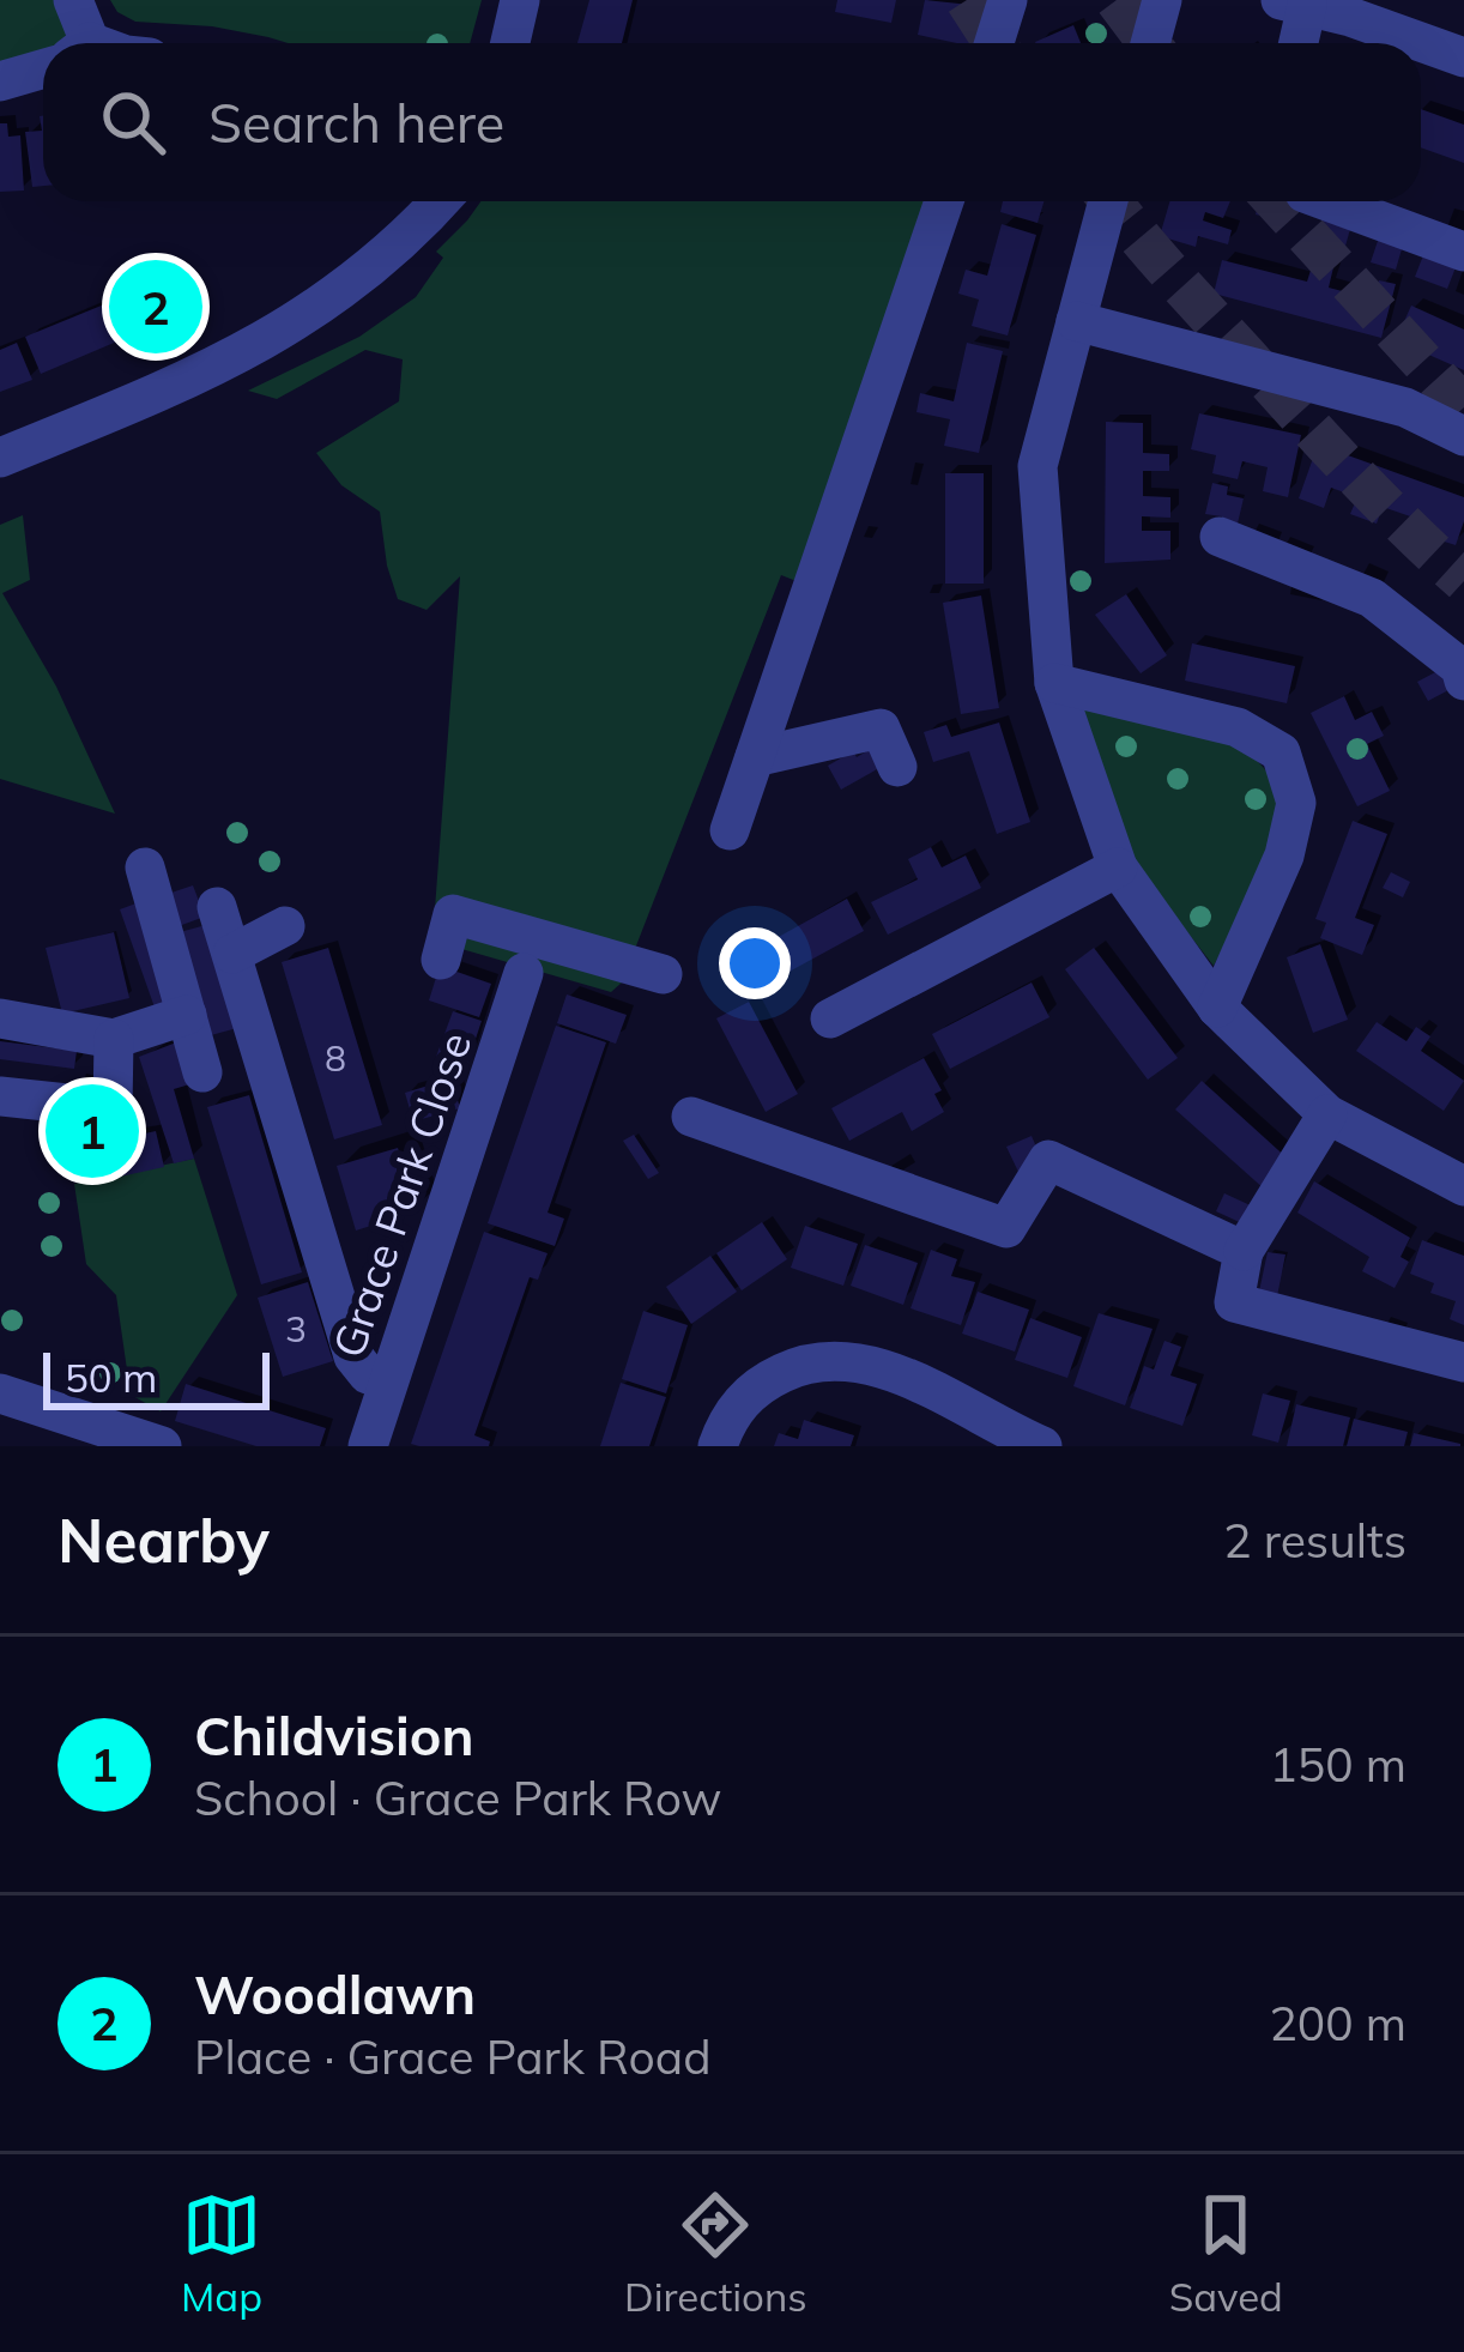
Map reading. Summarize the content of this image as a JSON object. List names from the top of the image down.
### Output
{
  "streets": {
    "street": ["Grace Park Close"]
  },
  "house_numbers": ["8", "3"],
  "scale_bar": "50 m",
  "page": {
    "search": "Search here",
    "pins": ["2", "1"],
    "scale": "50 m",
    "heading": ["Nearby", "2 results"],
    "list": [
      {
        "mark": "1",
        "name": "Childvision",
        "note": "School · Grace Park Row",
        "value": "150 m"
      },
      {
        "mark": "2",
        "name": "Woodlawn",
        "note": "Place · Grace Park Road",
        "value": "200 m"
      }
    ],
    "nav": ["Map", "Directions", "Saved"]
  }
}
